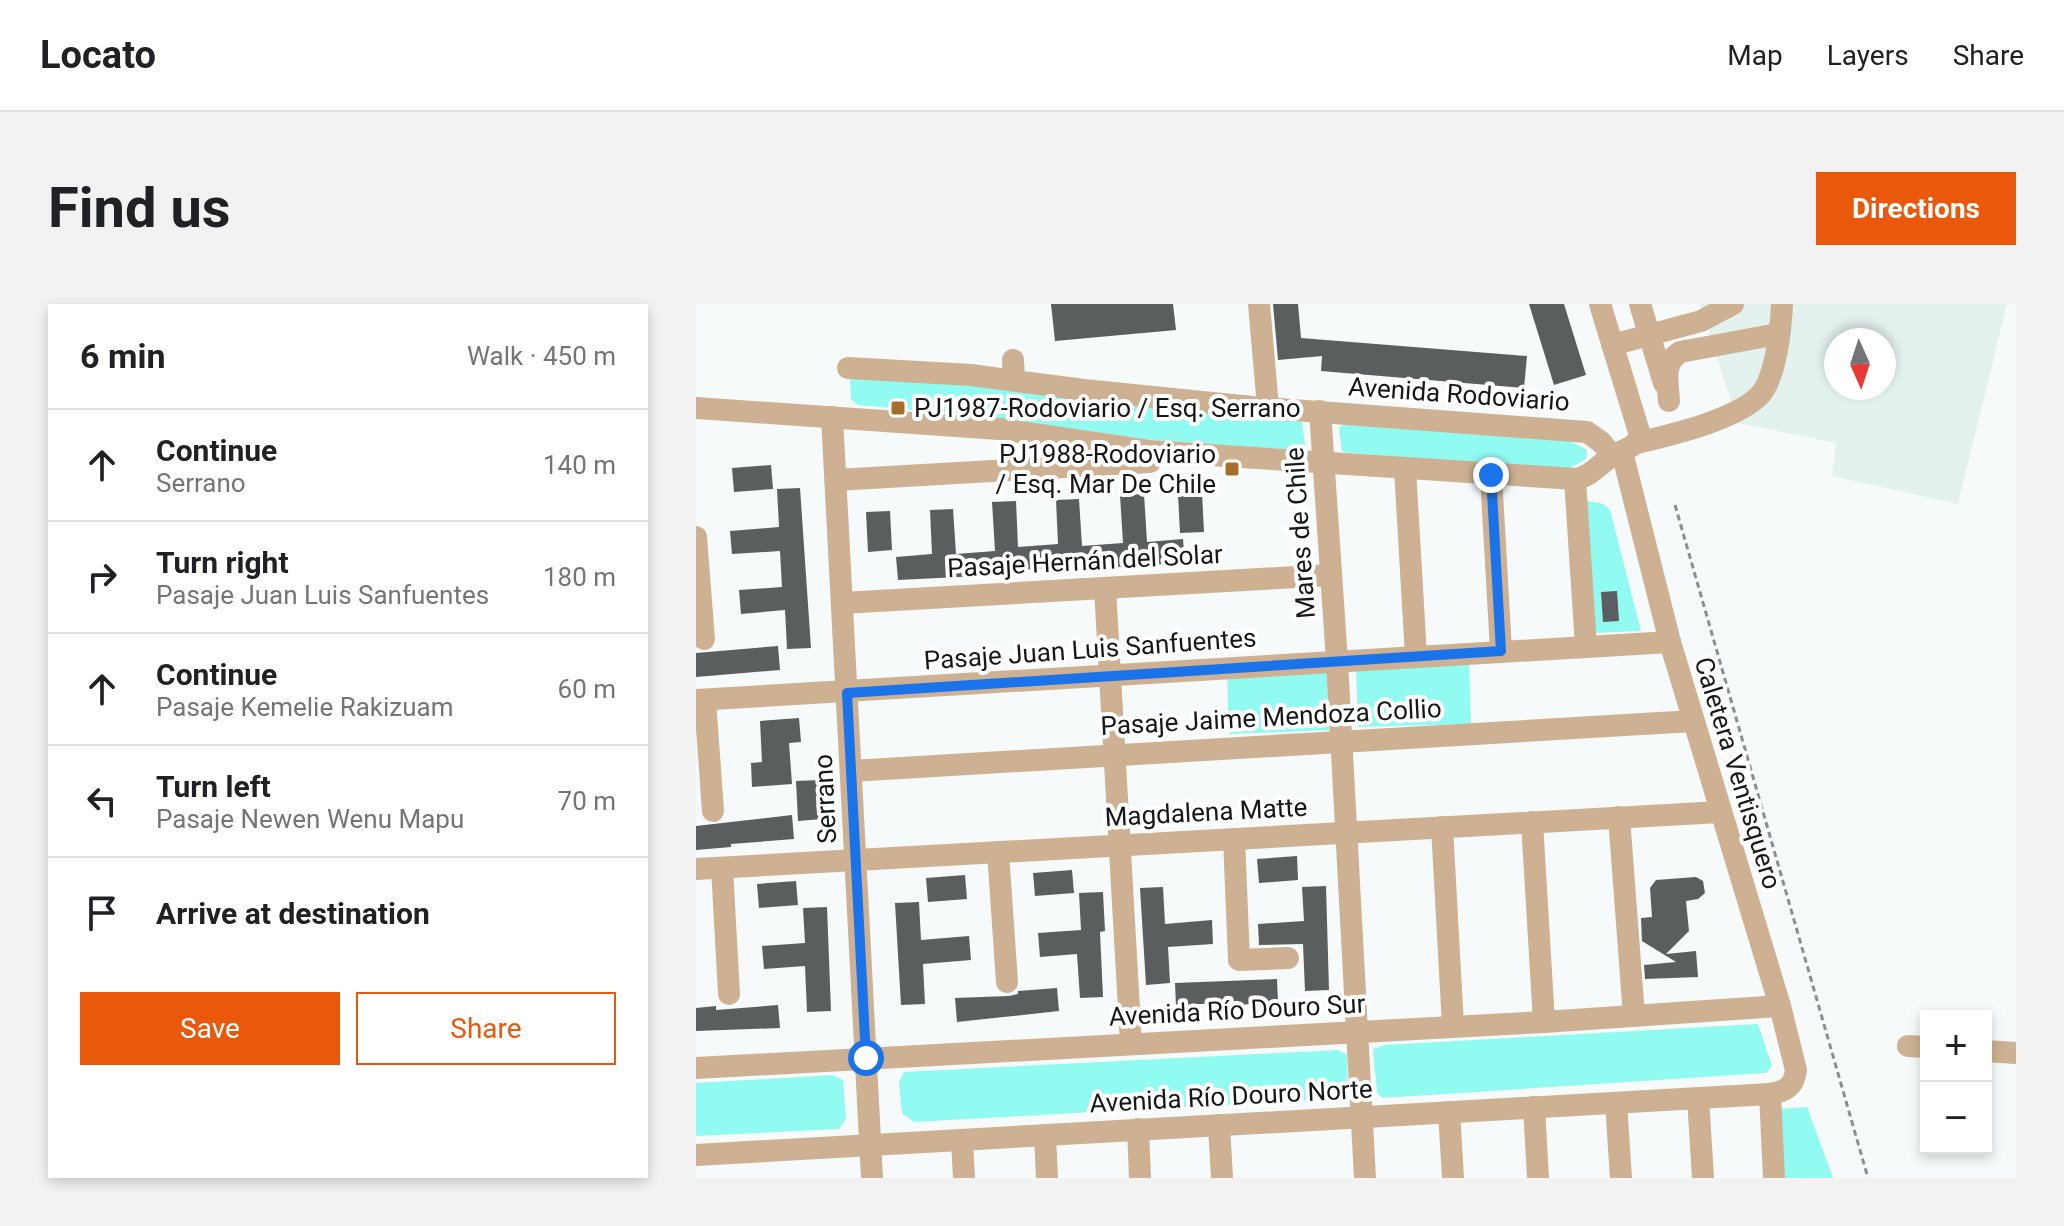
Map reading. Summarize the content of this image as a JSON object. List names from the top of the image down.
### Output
{
  "streets": {
    "street": [
      "Avenida Rodoviario",
      "Mares de Chile",
      "Pasaje Hernán del Solar",
      "Pasaje Juan Luis Sanfuentes",
      "Pasaje Jaime Mendoza Collio",
      "Caletera Ventisquero",
      "Serrano",
      "Magdalena Matte",
      "Avenida Río Douro Sur",
      "Avenida Río Douro Norte"
    ]
  },
  "crossings": [
    ["Avenida Rodoviario", "Mares de Chile"],
    ["Avenida Rodoviario", "Caletera Ventisquero"],
    ["Mares de Chile", "Pasaje Hernán del Solar"],
    ["Mares de Chile", "Pasaje Juan Luis Sanfuentes"],
    ["Mares de Chile", "Pasaje Jaime Mendoza Collio"],
    ["Mares de Chile", "Magdalena Matte"],
    ["Mares de Chile", "Avenida Río Douro Sur"],
    ["Mares de Chile", "Avenida Río Douro Norte"],
    ["Pasaje Hernán del Solar", "Serrano"],
    ["Pasaje Juan Luis Sanfuentes", "Caletera Ventisquero"],
    ["Pasaje Juan Luis Sanfuentes", "Serrano"],
    ["Pasaje Jaime Mendoza Collio", "Caletera Ventisquero"],
    ["Pasaje Jaime Mendoza Collio", "Serrano"],
    ["Caletera Ventisquero", "Magdalena Matte"],
    ["Caletera Ventisquero", "Avenida Río Douro Sur"],
    ["Caletera Ventisquero", "Avenida Río Douro Norte"],
    ["Serrano", "Magdalena Matte"],
    ["Serrano", "Avenida Río Douro Sur"],
    ["Serrano", "Avenida Río Douro Norte"]
  ],
  "places": {
    "transit": ["PJ1987-Rodoviario / Esq. Serrano", "PJ1988-Rodoviario / Esq. Mar De Chile"]
  },
  "north": "bottom",
  "page": {
    "header": "Locato",
    "nav": ["Map", "Layers", "Share"],
    "buttons": [
      "Directions",
      ["Save", "Share"]
    ],
    "title": "Find us",
    "heading": ["6 min", "Walk · 450 m"],
    "list": [
      ["Continue", "Serrano", "140 m"],
      ["Turn right", "Pasaje Juan Luis Sanfuentes", "180 m"],
      ["Continue", "Pasaje Kemelie Rakizuam", "60 m"],
      ["Turn left", "Pasaje Newen Wenu Mapu", "70 m"],
      "Arrive at destination"
    ],
    "map_buttons": ["+", "−"]
  }
}
